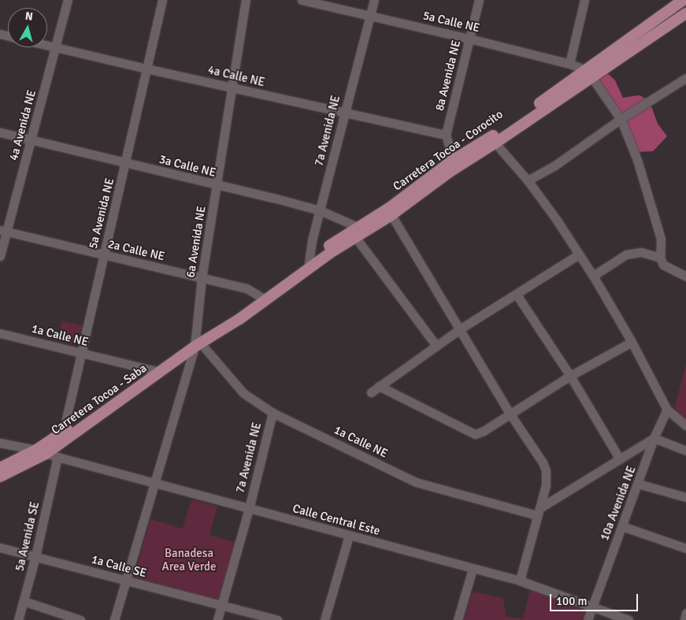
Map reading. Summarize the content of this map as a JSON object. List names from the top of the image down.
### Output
{
  "streets": {
    "main road": ["Carretera Tocoa - Corocito", "Carretera Tocoa - Saba"],
    "street": [
      "5a Calle NE",
      "8a Avenida NE",
      "4a Calle NE",
      "4a Avenida NE",
      "7a Avenida NE",
      "3a Calle NE",
      "5a Avenida NE",
      "6a Avenida NE",
      "2a Calle NE",
      "1a Calle NE",
      "10a Avenida NE",
      "Calle Central Este",
      "5a Avenida SE",
      "1a Calle SE"
    ]
  },
  "crossings": [
    ["5a Calle NE", "8a Avenida NE"],
    ["5a Calle NE", "7a Avenida NE"],
    ["5a Calle NE", "Carretera Tocoa - Corocito"],
    ["8a Avenida NE", "4a Calle NE"],
    ["4a Calle NE", "4a Avenida NE"],
    ["4a Calle NE", "7a Avenida NE"],
    ["4a Calle NE", "5a Avenida NE"],
    ["4a Calle NE", "6a Avenida NE"],
    ["4a Avenida NE", "3a Calle NE"],
    ["4a Avenida NE", "2a Calle NE"],
    ["7a Avenida NE", "Carretera Tocoa - Corocito"],
    ["7a Avenida NE", "3a Calle NE"],
    ["7a Avenida NE", "1a Calle NE"],
    ["7a Avenida NE", "Calle Central Este"],
    ["7a Avenida NE", "1a Calle SE"],
    ["Carretera Tocoa - Corocito", "3a Calle NE"],
    ["Carretera Tocoa - Corocito", "2a Calle NE"],
    ["Carretera Tocoa - Corocito", "Carretera Tocoa - Saba"],
    ["3a Calle NE", "5a Avenida NE"],
    ["3a Calle NE", "6a Avenida NE"],
    ["5a Avenida NE", "2a Calle NE"],
    ["5a Avenida NE", "1a Calle NE"],
    ["5a Avenida NE", "Carretera Tocoa - Saba"],
    ["6a Avenida NE", "2a Calle NE"],
    ["6a Avenida NE", "1a Calle NE"],
    ["6a Avenida NE", "Carretera Tocoa - Saba"],
    ["6a Avenida NE", "Calle Central Este"],
    ["6a Avenida NE", "1a Calle SE"],
    ["1a Calle NE", "Carretera Tocoa - Saba"],
    ["Carretera Tocoa - Saba", "Calle Central Este"],
    ["10a Avenida NE", "Calle Central Este"],
    ["Calle Central Este", "5a Avenida SE"],
    ["5a Avenida SE", "1a Calle SE"]
  ],
  "parks": ["Banadesa Area Verde"],
  "scale_bar": "100 m",
  "north": "top"
}
